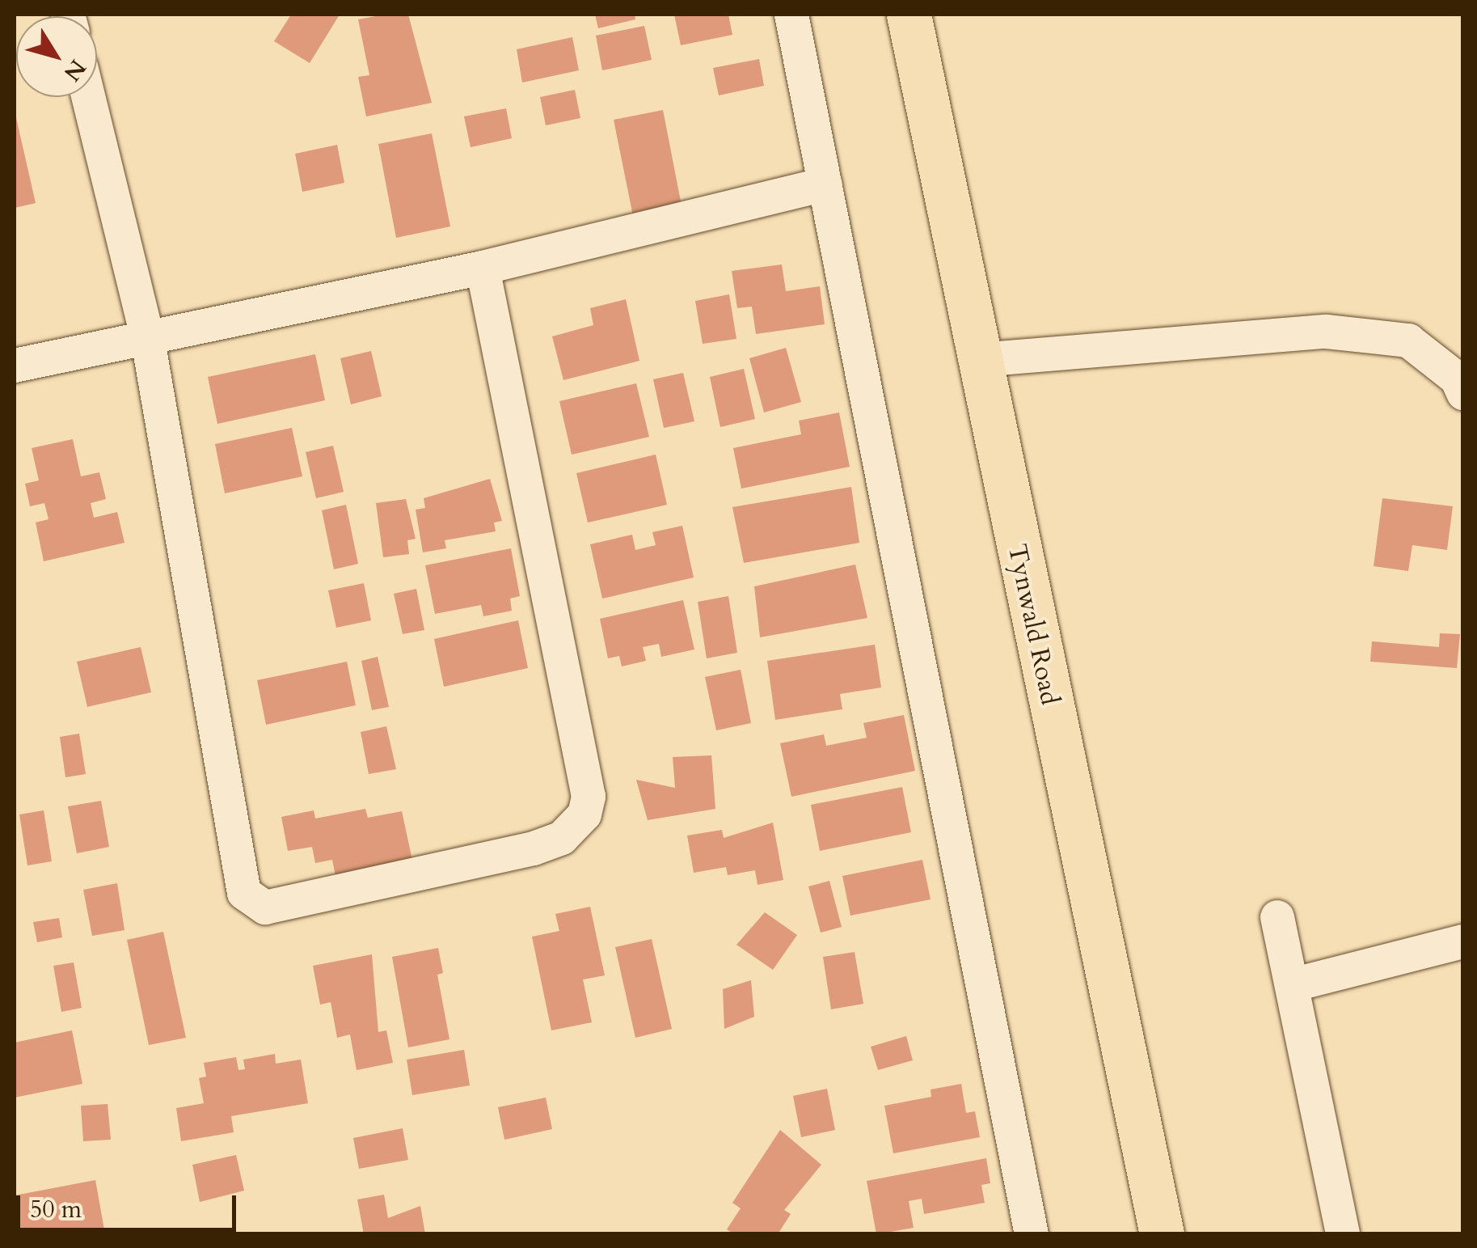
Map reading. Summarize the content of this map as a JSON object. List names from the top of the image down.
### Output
{
  "streets": {
    "main road": ["Tynwald Road"]
  },
  "scale_bar": "50 m",
  "north": "bottom right"
}
